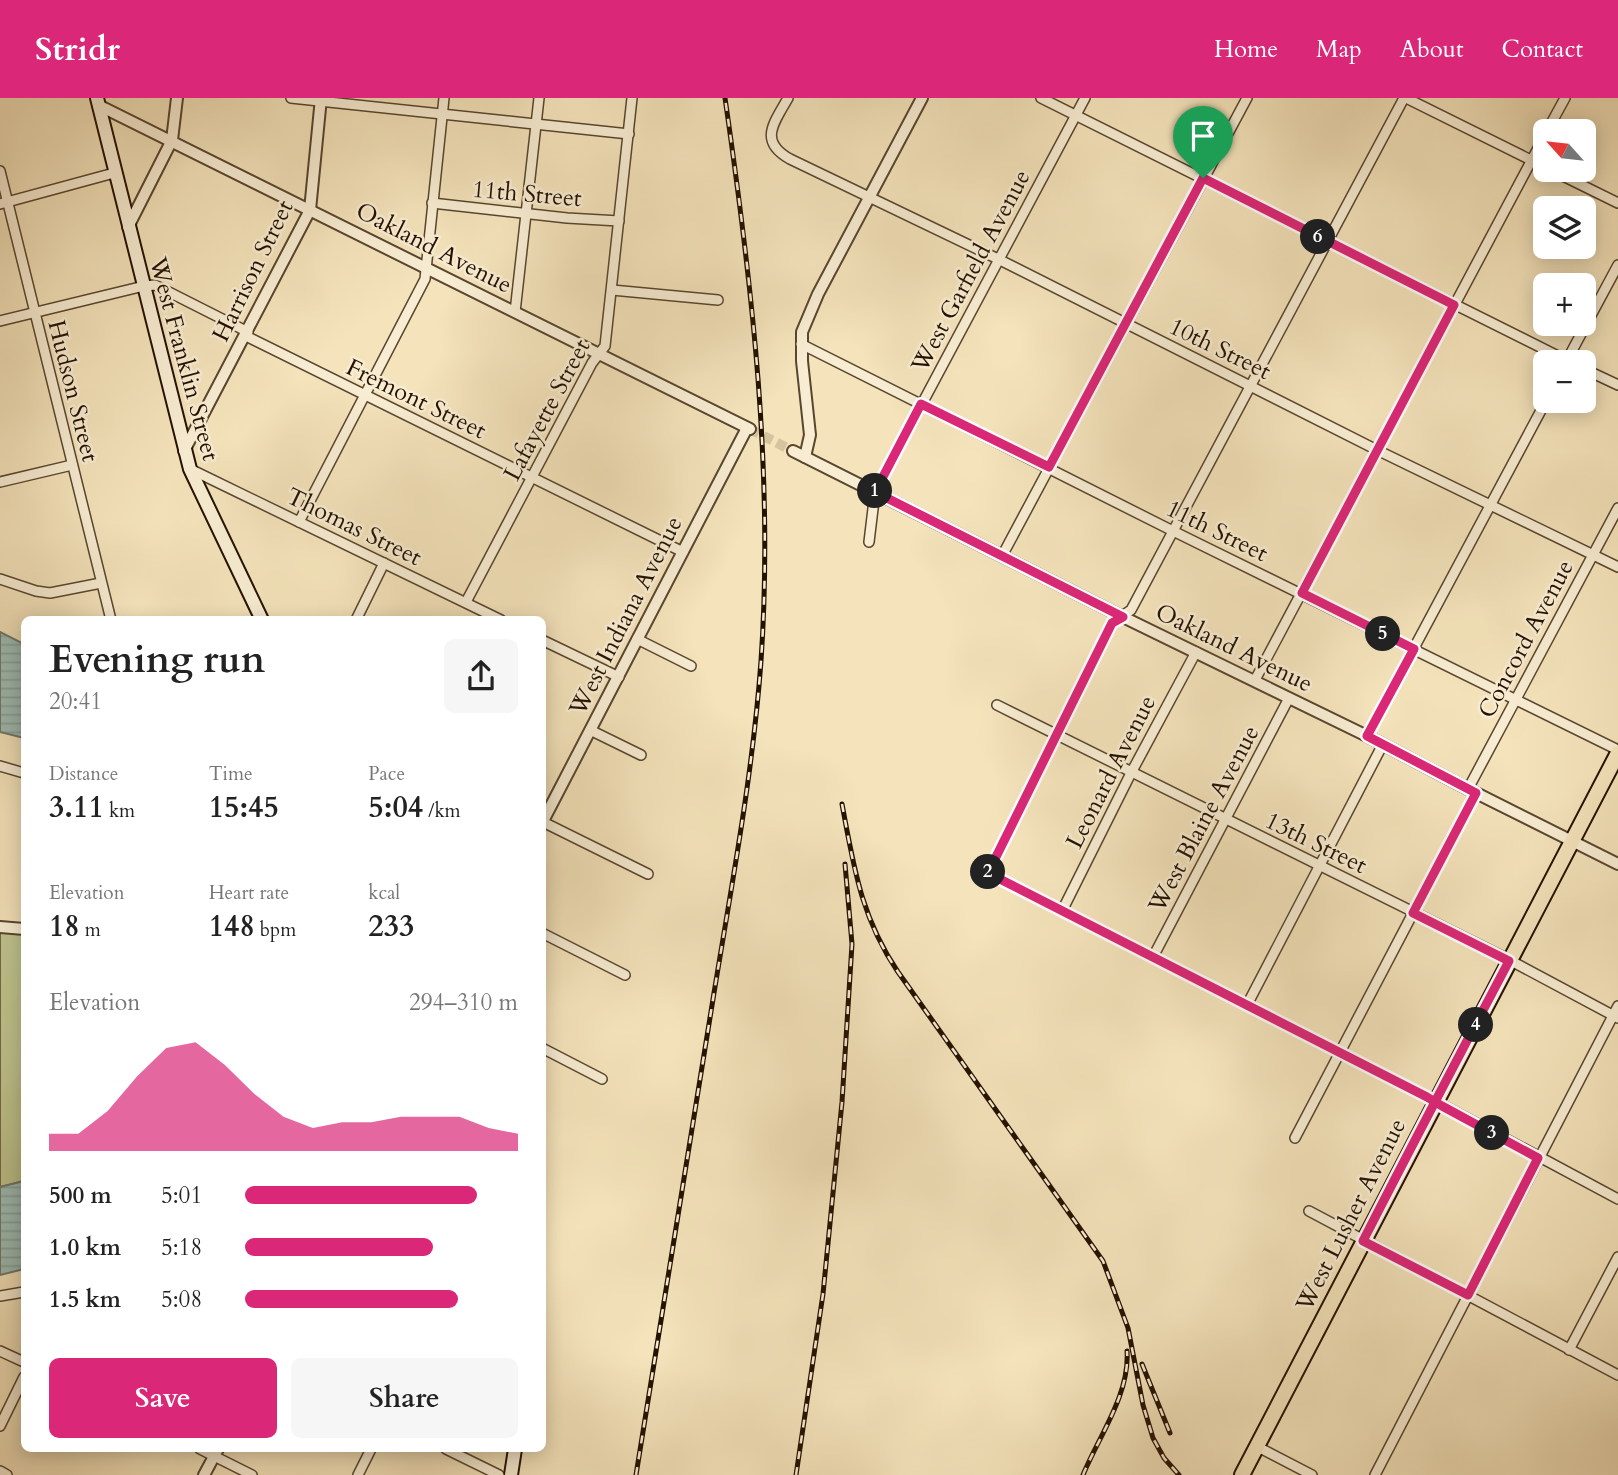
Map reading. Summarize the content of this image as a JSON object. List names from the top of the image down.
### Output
{
  "streets": {
    "main road": ["West Franklin Street", "West Lusher Avenue"],
    "street": [
      "11th Street",
      "Oakland Avenue",
      "Harrison Street",
      "West Garfield Avenue",
      "10th Street",
      "Hudson Street",
      "Fremont Street",
      "Lafayette Street",
      "Thomas Street",
      "West Indiana Avenue",
      "Concord Avenue",
      "Leonard Avenue",
      "West Blaine Avenue",
      "13th Street"
    ]
  },
  "crossings": [
    ["11th Street", "West Garfield Avenue"],
    ["11th Street", "Lafayette Street"],
    ["11th Street", "Concord Avenue"],
    ["11th Street", "West Lusher Avenue"],
    ["Oakland Avenue", "Harrison Street"],
    ["Oakland Avenue", "West Garfield Avenue"],
    ["Oakland Avenue", "West Franklin Street"],
    ["Oakland Avenue", "Lafayette Street"],
    ["Oakland Avenue", "West Indiana Avenue"],
    ["Oakland Avenue", "Concord Avenue"],
    ["Oakland Avenue", "Leonard Avenue"],
    ["Oakland Avenue", "West Blaine Avenue"],
    ["Oakland Avenue", "West Lusher Avenue"],
    ["Harrison Street", "West Franklin Street"],
    ["Harrison Street", "Fremont Street"],
    ["West Garfield Avenue", "10th Street"],
    ["10th Street", "Concord Avenue"],
    ["West Franklin Street", "Fremont Street"],
    ["West Franklin Street", "Thomas Street"],
    ["Fremont Street", "Lafayette Street"],
    ["Fremont Street", "West Indiana Avenue"],
    ["Lafayette Street", "Thomas Street"],
    ["Concord Avenue", "13th Street"],
    ["Leonard Avenue", "13th Street"],
    ["West Blaine Avenue", "13th Street"],
    ["13th Street", "West Lusher Avenue"]
  ],
  "north": "top left",
  "page": {
    "header": "Stridr",
    "nav": [
      "Home",
      "Map",
      "About",
      "Contact"
    ],
    "map_buttons": ["+", "−"],
    "pins": [
      "6",
      "1",
      "5",
      "2",
      "4",
      "3"
    ],
    "heading": ["Evening run", "20:41"],
    "stats": [
      ["Distance", "3.11 km"],
      ["Time", "15:45"],
      ["Pace", "5:04 /km"],
      ["Elevation", "18 m"],
      ["Heart rate", "148 bpm"],
      ["kcal", "233"]
    ],
    "chart": ["Elevation", "294–310 m"],
    "list": [
      {
        "name": "500 m",
        "note": "5:01"
      },
      {
        "name": "1.0 km",
        "note": "5:18"
      },
      {
        "name": "1.5 km",
        "note": "5:08"
      }
    ],
    "buttons": ["Save", "Share"]
  }
}
